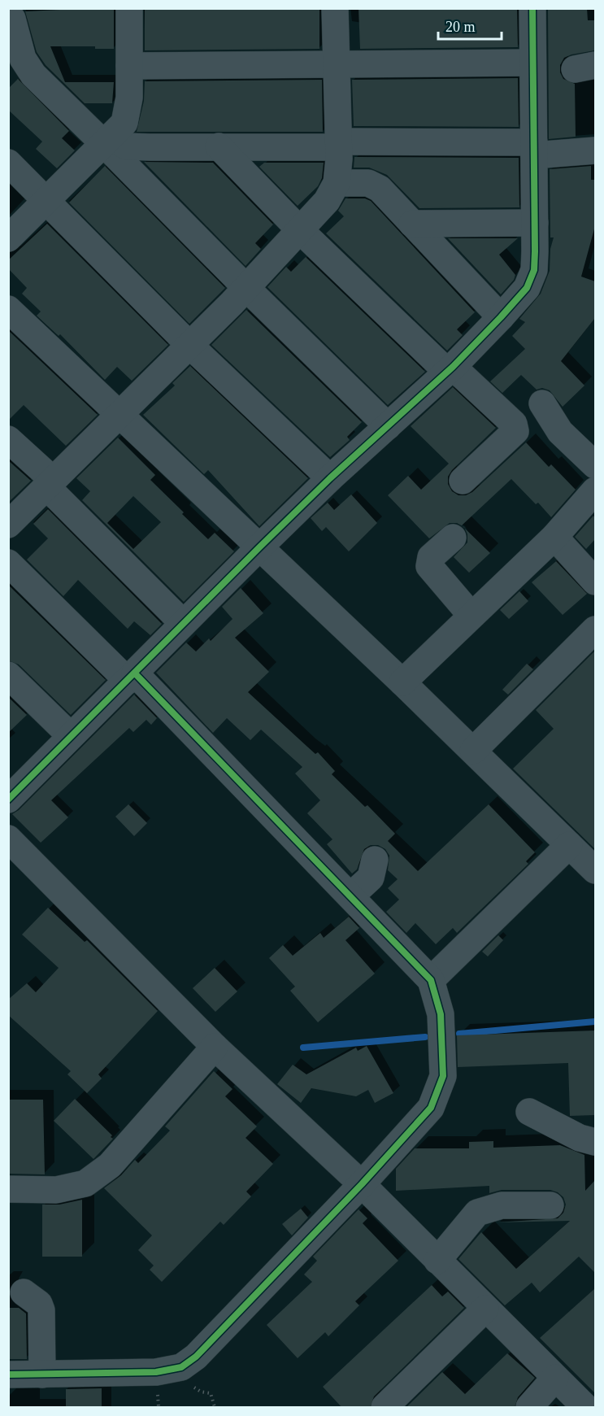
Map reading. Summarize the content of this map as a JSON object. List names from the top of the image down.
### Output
{
  "scale_bar": "20 m"
}
